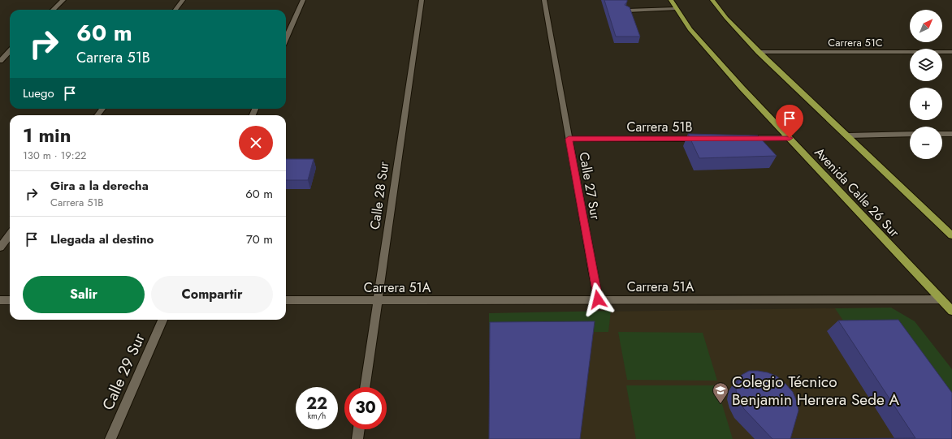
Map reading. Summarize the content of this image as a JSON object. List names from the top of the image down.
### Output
{
  "streets": {
    "main road": ["Avenida Calle 26 Sur"],
    "street": [
      "Carrera 51C",
      "Carrera 51B",
      "Calle 27 Sur",
      "Calle 28 Sur",
      "Carrera 51A",
      "Calle 29 Sur"
    ]
  },
  "crossings": [
    ["Carrera 51B", "Calle 27 Sur"],
    ["Calle 27 Sur", "Carrera 51A"],
    ["Avenida Calle 26 Sur", "Carrera 51A"],
    ["Calle 28 Sur", "Carrera 51A"]
  ],
  "places": {
    "school or university": ["Colegio Técnico Benjamin Herrera Sede A"]
  },
  "north": "top right",
  "page": {
    "map_buttons": ["+", "−"],
    "turn": ["60 m", "Carrera 51B"],
    "then": "Luego",
    "heading": ["1 min", "130 m · 19:22"],
    "list": [
      {
        "name": "Gira a la derecha",
        "note": "Carrera 51B",
        "value": "60 m"
      },
      {
        "name": "Llegada al destino",
        "value": "70 m"
      }
    ],
    "buttons": ["Salir", "Compartir"],
    "speed": "22 km/h",
    "limit": "30"
  }
}
